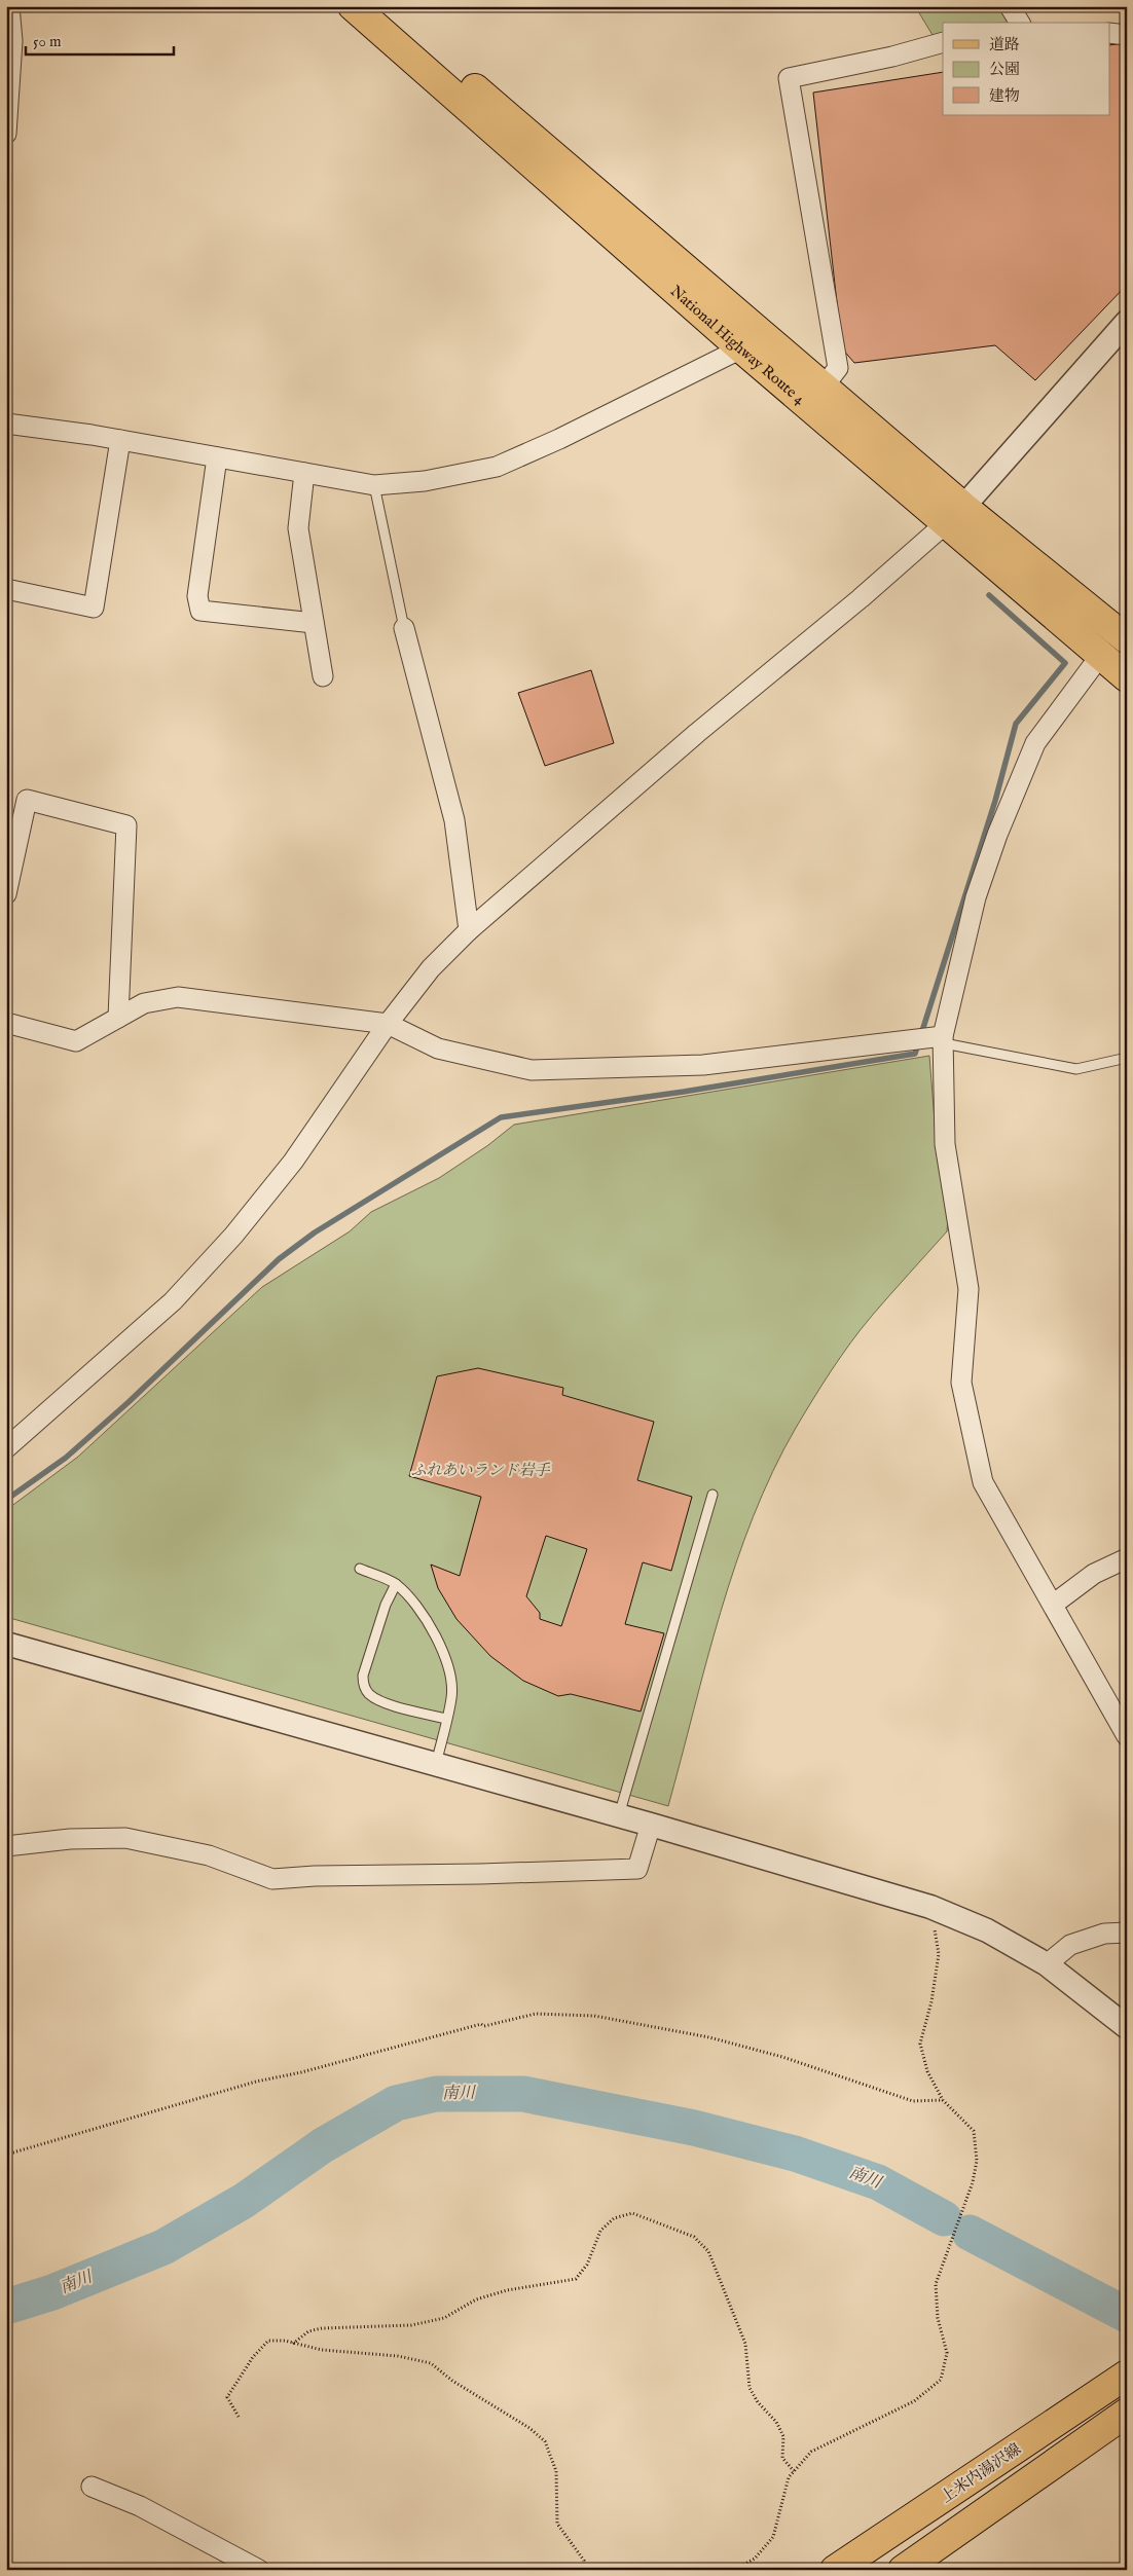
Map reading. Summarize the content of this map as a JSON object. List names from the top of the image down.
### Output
{
  "streets": {
    "main road": ["National Highway Route 4", "上米内湯沢線"]
  },
  "water": ["南川"],
  "parks": ["ふれあいランド岩手"],
  "legend": ["道路", "公園", "建物"],
  "scale_bar": "50 m"
}
